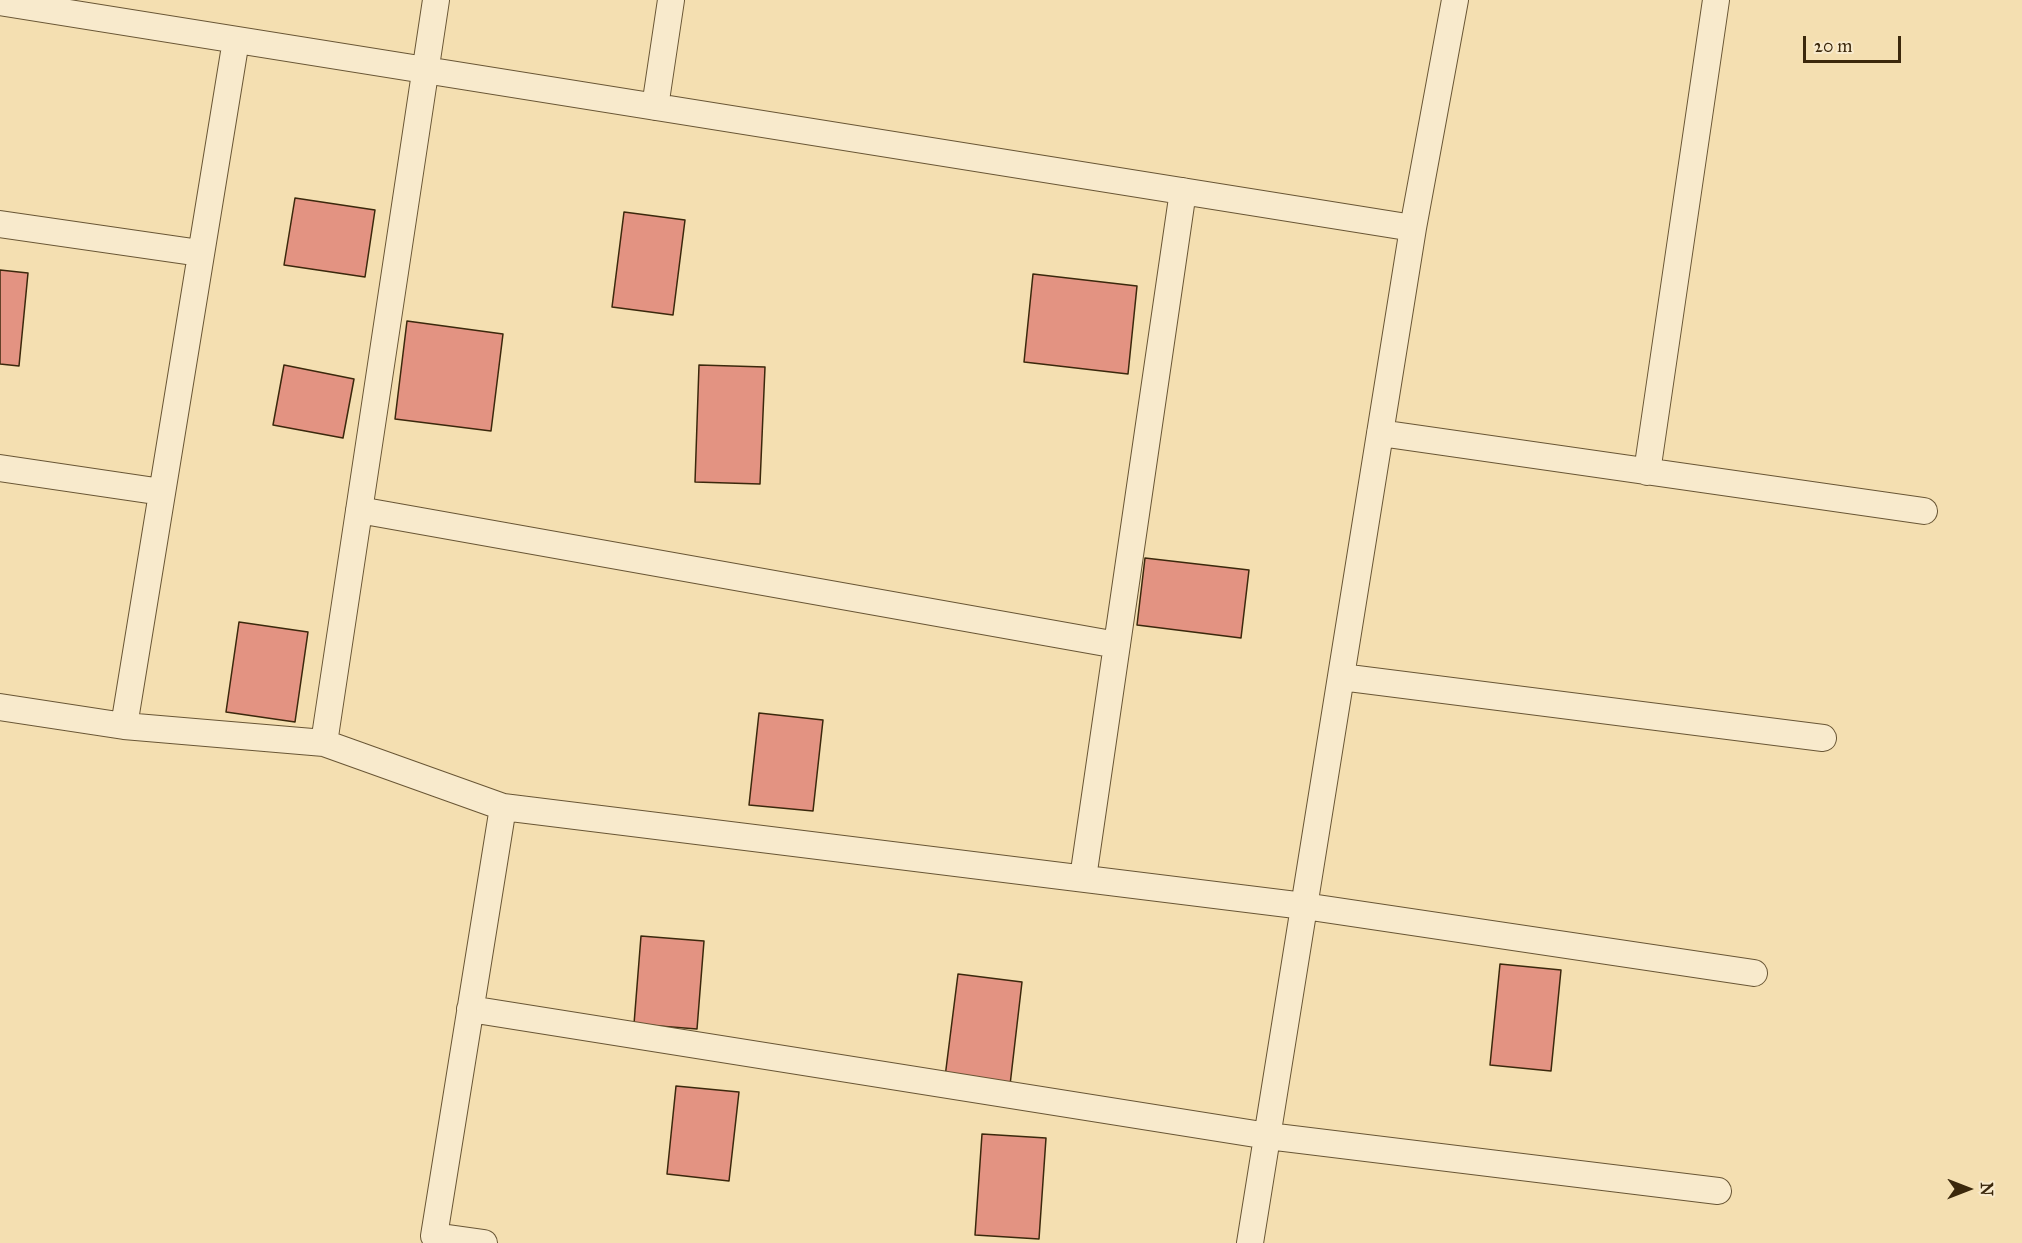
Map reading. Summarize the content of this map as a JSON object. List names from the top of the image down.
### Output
{
  "scale_bar": "20 m",
  "north": "right"
}
